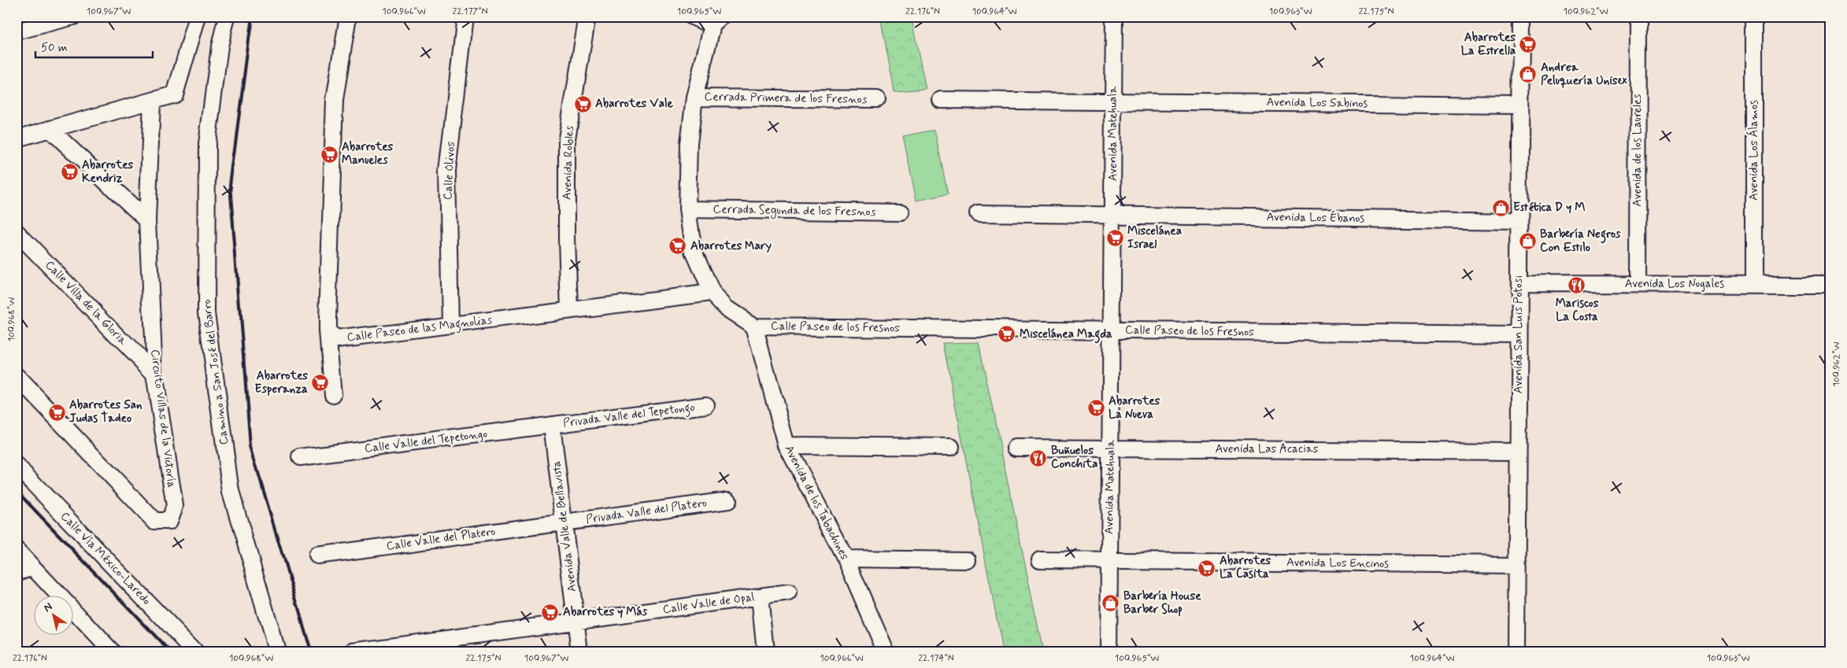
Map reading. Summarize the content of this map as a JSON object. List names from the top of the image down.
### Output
{
  "streets": {
    "street": [
      "Cerrada Primera de los Fresnos",
      "Avenida Los Sabinos",
      "Avenida Matehuala",
      "Avenida de los Laureles",
      "Avenida Los Álamos",
      "Avenida Robles",
      "Calle Olivos",
      "Cerrada Segunda de los Fresnos",
      "Avenida Los Ébanos",
      "Avenida Los Nogales",
      "Calle Villa de la Gloria",
      "Calle Paseo de los Fresnos",
      "Calle Paseo de las Magnolias",
      "Avenida San Luis Potosi",
      "Camino a San José del Barro",
      "Privada Valle del Tepetongo",
      "Circuito Villas de la Victoría",
      "Calle Valle del Tepetongo",
      "Avenida Las Acacias",
      "Avenida de los Tabachines",
      "Privada Valle del Platero",
      "Avenida Valle de Bellavista",
      "Calle Valle del Platero",
      "Calle Vía México-Laredo",
      "Avenida Los Encinos",
      "Calle Valle de Opal"
    ]
  },
  "crossings": [
    ["Cerrada Primera de los Fresnos", "Calle Paseo de los Fresnos"],
    ["Avenida Los Sabinos", "Avenida Matehuala"],
    ["Avenida Los Sabinos", "Avenida San Luis Potosi"],
    ["Avenida Matehuala", "Avenida Los Ébanos"],
    ["Avenida Matehuala", "Calle Paseo de los Fresnos"],
    ["Avenida Matehuala", "Avenida Las Acacias"],
    ["Avenida Matehuala", "Avenida Los Encinos"],
    ["Avenida de los Laureles", "Avenida Los Nogales"],
    ["Avenida Los Álamos", "Avenida Los Nogales"],
    ["Avenida Robles", "Calle Paseo de las Magnolias"],
    ["Calle Olivos", "Calle Paseo de las Magnolias"],
    ["Cerrada Segunda de los Fresnos", "Calle Paseo de los Fresnos"],
    ["Avenida Los Ébanos", "Avenida San Luis Potosi"],
    ["Avenida Los Nogales", "Avenida San Luis Potosi"],
    ["Calle Villa de la Gloria", "Circuito Villas de la Victoría"],
    ["Calle Paseo de los Fresnos", "Calle Paseo de las Magnolias"],
    ["Calle Paseo de los Fresnos", "Avenida San Luis Potosi"],
    ["Calle Paseo de los Fresnos", "Avenida de los Tabachines"],
    ["Avenida San Luis Potosi", "Avenida Las Acacias"],
    ["Avenida San Luis Potosi", "Avenida Los Encinos"],
    ["Privada Valle del Tepetongo", "Calle Valle del Tepetongo"],
    ["Privada Valle del Tepetongo", "Avenida Valle de Bellavista"],
    ["Calle Valle del Tepetongo", "Avenida Valle de Bellavista"],
    ["Privada Valle del Platero", "Avenida Valle de Bellavista"],
    ["Privada Valle del Platero", "Calle Valle del Platero"],
    ["Avenida Valle de Bellavista", "Calle Valle del Platero"],
    ["Avenida Valle de Bellavista", "Calle Valle de Opal"]
  ],
  "places": {
    "supermarket": [
      "Abarrotes La Estrella",
      "Abarrotes Vale",
      "Abarrotes Manueles",
      "Abarrotes Kendriz",
      "Miscelánea Israel",
      "Abarrotes Mary",
      "Miscelánea Magda",
      "Abarrotes Esperanza",
      "Abarrotes La Nueva",
      "Abarrotes San Judas Tadeo",
      "Abarrotes La Casita",
      "Abarrotes y Más"
    ],
    "shop": [
      "Andrea Peluquería Unisex",
      "Estética D y M",
      "Barbería Negros Con Estilo",
      "Barbería House Barber Shop"
    ],
    "restaurant": ["Mariscos La Costa", "Buñuelos Conchita"]
  },
  "scale_bar": "50 m",
  "north": "top left",
  "coordinates": [
    "100.967°W",
    "100.966°W",
    "22.177°N",
    "100.965°W",
    "22.176°N",
    "100.964°W",
    "100.963°W",
    "22.175°N",
    "100.962°W",
    "100.968°W",
    "22.174°N"
  ]
}
